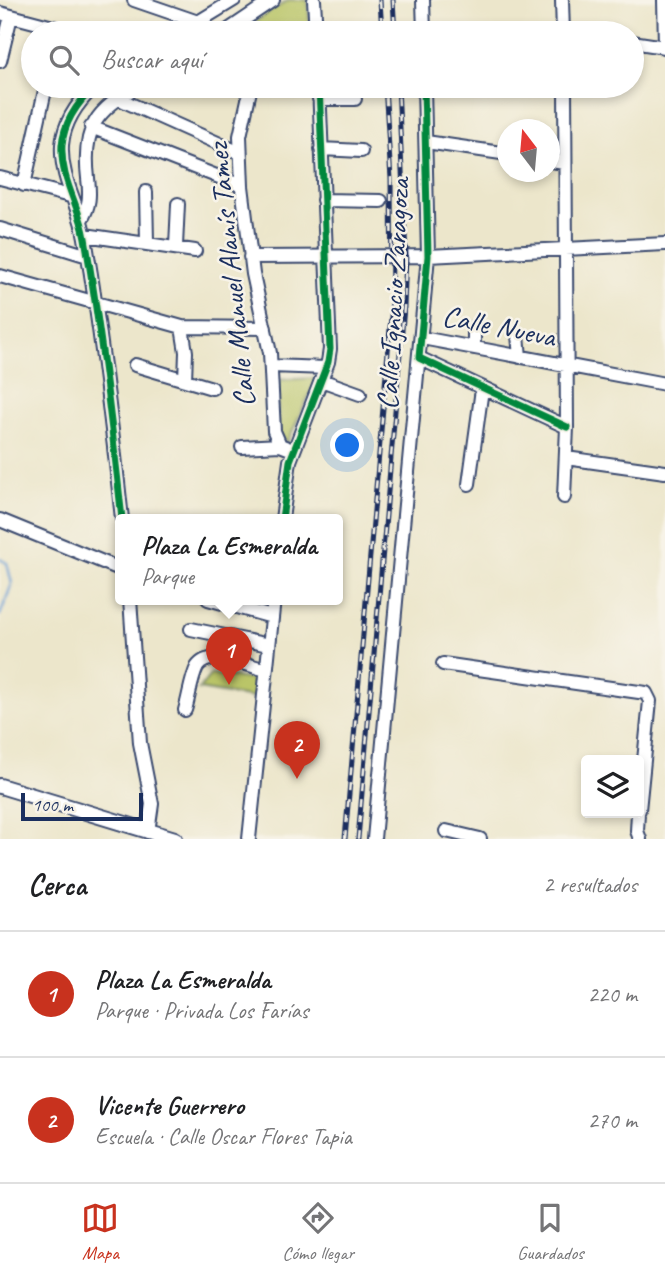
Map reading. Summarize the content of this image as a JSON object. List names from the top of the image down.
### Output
{
  "streets": {
    "street": ["Calle Manuel Alanís Tamez", "Calle Ignacio Zaragoza", "Calle Nueva"]
  },
  "crossings": [
    ["Calle Ignacio Zaragoza", "Calle Nueva"]
  ],
  "scale_bar": "100 m",
  "north": "top",
  "page": {
    "search": "Buscar aquí",
    "popup": ["Plaza La Esmeralda", "Parque"],
    "pins": ["1", "2"],
    "scale": "100 m",
    "heading": ["Cerca", "2 resultados"],
    "list": [
      {
        "mark": "1",
        "name": "Plaza La Esmeralda",
        "note": "Parque · Privada Los Farías",
        "value": "220 m"
      },
      {
        "mark": "2",
        "name": "Vicente Guerrero",
        "note": "Escuela · Calle Oscar Flores Tapia",
        "value": "270 m"
      }
    ],
    "nav": ["Mapa", "Cómo llegar", "Guardados"]
  }
}
